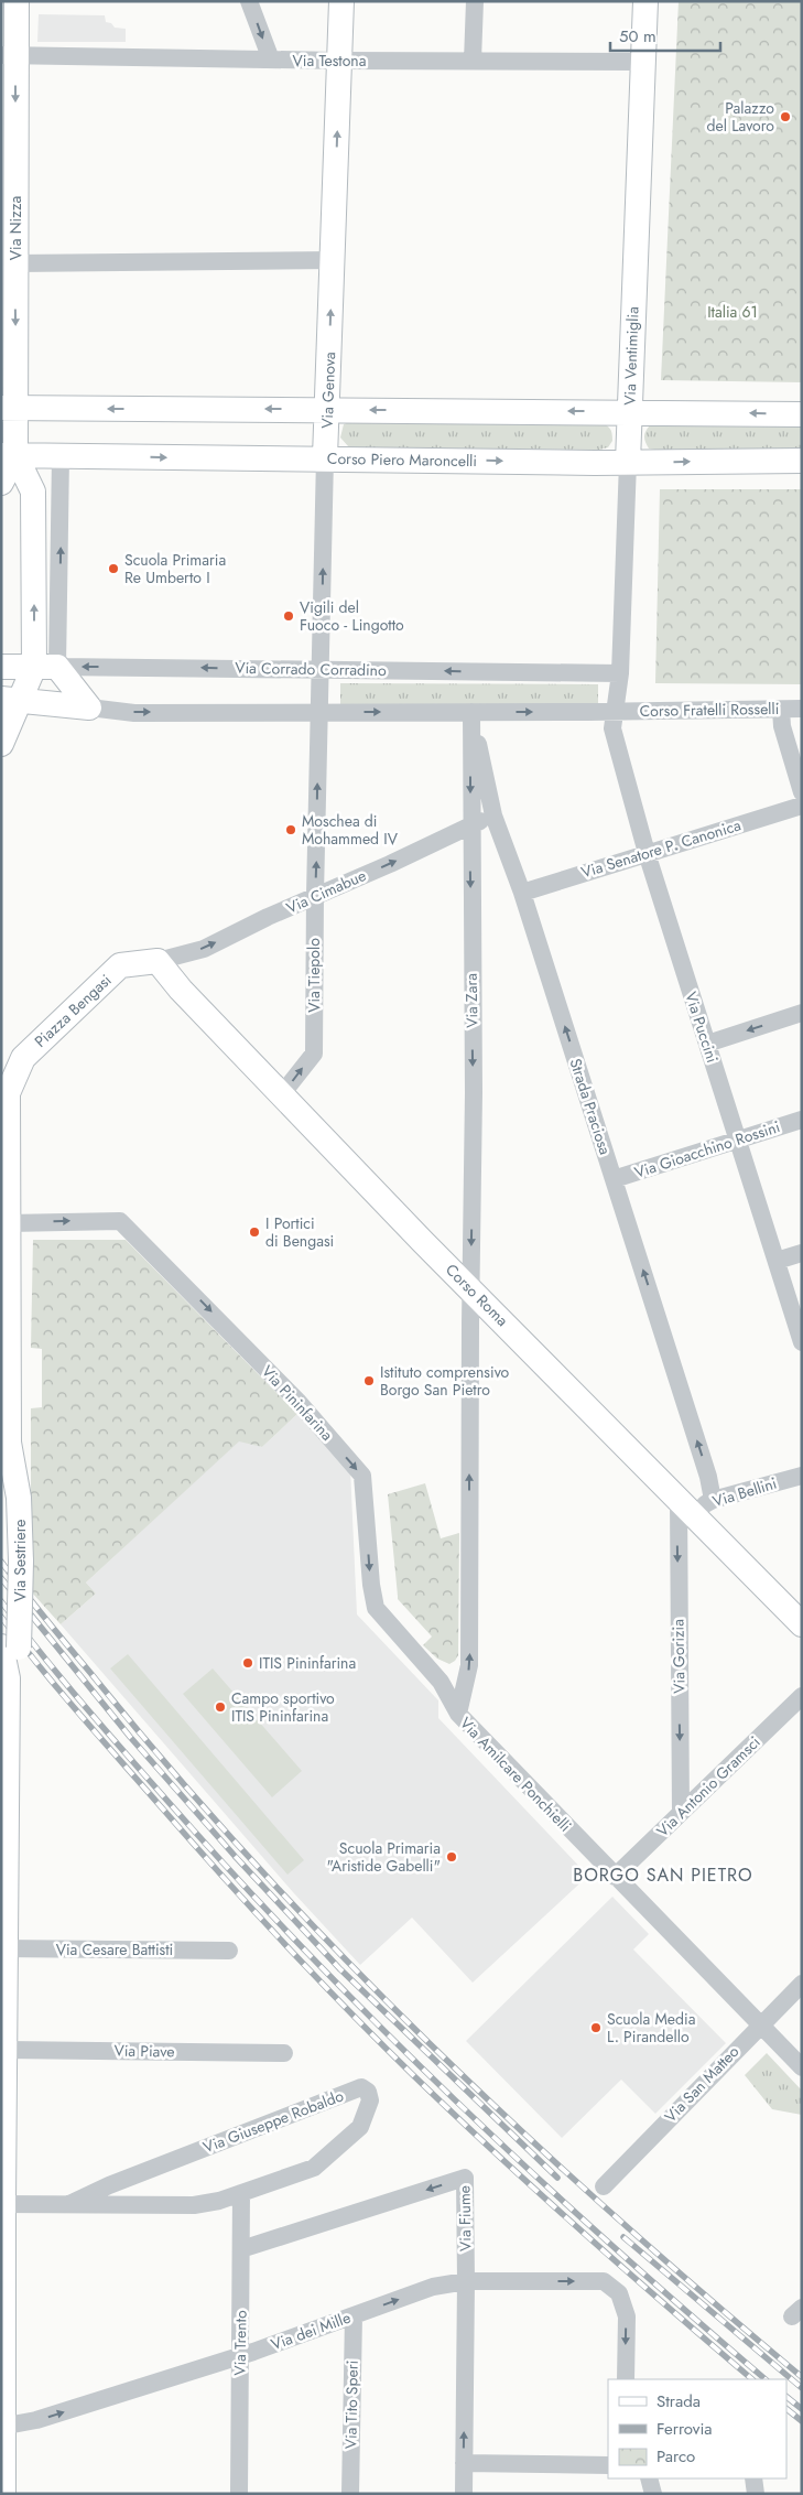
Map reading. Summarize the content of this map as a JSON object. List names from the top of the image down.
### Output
{
  "streets": {
    "main road": [
      "Via Nizza",
      "Via Ventimiglia",
      "Via Genova",
      "Corso Piero Maroncelli",
      "Via Corrado Corradino",
      "Piazza Bengasi",
      "Corso Roma",
      "Via Sestriere"
    ],
    "street": [
      "Via Testona",
      "Corso Fratelli Rosselli",
      "Via Senatore P. Canonica",
      "Via Cimabue",
      "Via Tiepolo",
      "Via Zara",
      "Via Puccini",
      "Strada Praciosa",
      "Via Gioacchino Rossini",
      "Via Pininfarina",
      "Via Bellini",
      "Via Gorizia",
      "Via Amilcare Ponchielli",
      "Via Antonio Gramsci",
      "Via Cesare Battisti",
      "Via Piave",
      "Via San Matteo",
      "Via Giuseppe Robaldo",
      "Via Fiume",
      "Via dei Mille",
      "Via Trento",
      "Via Tito Speri"
    ]
  },
  "crossings": [
    ["Via Testona", "Via Nizza"],
    ["Via Testona", "Via Ventimiglia"],
    ["Via Testona", "Via Genova"],
    ["Via Nizza", "Corso Piero Maroncelli"],
    ["Via Nizza", "Via Corrado Corradino"],
    ["Via Ventimiglia", "Corso Piero Maroncelli"],
    ["Via Ventimiglia", "Via Corrado Corradino"],
    ["Via Ventimiglia", "Corso Fratelli Rosselli"],
    ["Via Ventimiglia", "Via Puccini"],
    ["Via Genova", "Corso Piero Maroncelli"],
    ["Via Genova", "Via Corrado Corradino"],
    ["Via Genova", "Via Tiepolo"],
    ["Corso Fratelli Rosselli", "Via Puccini"],
    ["Via Senatore P. Canonica", "Via Puccini"],
    ["Via Senatore P. Canonica", "Strada Praciosa"],
    ["Via Cimabue", "Via Tiepolo"],
    ["Via Cimabue", "Via Zara"],
    ["Via Cimabue", "Piazza Bengasi"],
    ["Via Cimabue", "Strada Praciosa"],
    ["Via Cimabue", "Corso Roma"],
    ["Via Tiepolo", "Corso Roma"],
    ["Via Zara", "Strada Praciosa"],
    ["Via Zara", "Corso Roma"],
    ["Via Zara", "Via Amilcare Ponchielli"],
    ["Piazza Bengasi", "Corso Roma"],
    ["Piazza Bengasi", "Via Sestriere"],
    ["Via Puccini", "Via Gioacchino Rossini"],
    ["Strada Praciosa", "Via Gioacchino Rossini"],
    ["Strada Praciosa", "Via Bellini"],
    ["Corso Roma", "Via Bellini"],
    ["Corso Roma", "Via Gorizia"],
    ["Corso Roma", "Via Amilcare Ponchielli"],
    ["Via Pininfarina", "Via Sestriere"],
    ["Via Pininfarina", "Via Amilcare Ponchielli"],
    ["Via Bellini", "Via Gorizia"],
    ["Via Sestriere", "Via Cesare Battisti"],
    ["Via Sestriere", "Via Piave"],
    ["Via Sestriere", "Via Giuseppe Robaldo"],
    ["Via Sestriere", "Via dei Mille"],
    ["Via Gorizia", "Via Antonio Gramsci"],
    ["Via Amilcare Ponchielli", "Via Antonio Gramsci"],
    ["Via Amilcare Ponchielli", "Via San Matteo"],
    ["Via Giuseppe Robaldo", "Via Trento"],
    ["Via Fiume", "Via dei Mille"],
    ["Via Fiume", "Via Trento"],
    ["Via dei Mille", "Via Trento"],
    ["Via dei Mille", "Via Tito Speri"]
  ],
  "one_way": [
    "Via Genova",
    "Via Corrado Corradino",
    "Via Cimabue",
    "Via Tiepolo",
    "Via Zara",
    "Strada Praciosa",
    "Via Pininfarina",
    "Via Gorizia",
    "Via Amilcare Ponchielli",
    "Via dei Mille"
  ],
  "districts": ["BORGO SAN PIETRO"],
  "parks": ["Italia 61"],
  "places": [
    "Palazzo del Lavoro",
    "Scuola Primaria Re Umberto I",
    "Vigili del Fuoco - Lingotto",
    "Moschea di Mohammed IV",
    "I Portici di Bengasi",
    "Istituto comprensivo Borgo San Pietro",
    "ITIS Pininfarina",
    "Campo sportivo ITIS Pininfarina",
    "Scuola Primaria \"Aristide Gabelli\"",
    "Scuola Media L. Pirandello"
  ],
  "legend": ["Strada", "Ferrovia", "Parco"],
  "scale_bar": "50 m"
}
